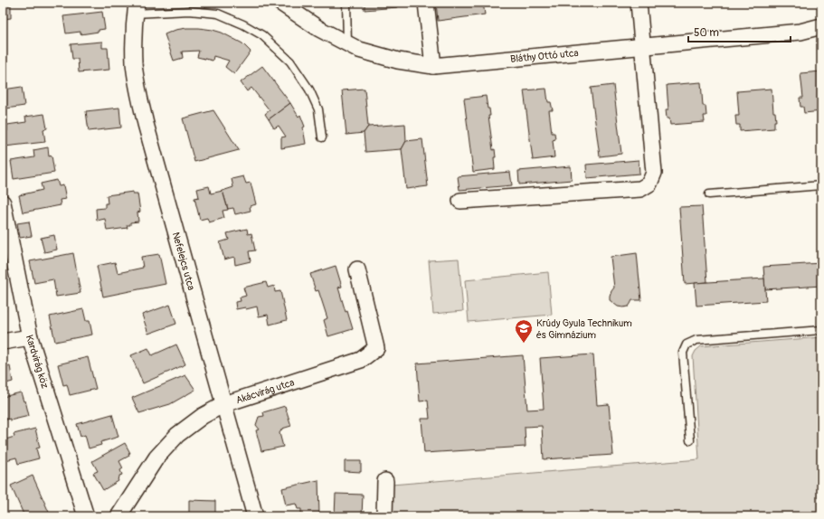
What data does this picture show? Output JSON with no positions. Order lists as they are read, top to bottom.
{
  "streets": {
    "street": [
      "Bláthy Ottó utca",
      "Nefelejcs utca",
      "Kardvirág köz",
      "Akácvirág utca"
    ]
  },
  "crossings": [
    ["Nefelejcs utca", "Akácvirág utca"]
  ],
  "places": {
    "school or university": ["Krúdy Gyula Technikum és Gimnázium"]
  },
  "scale_bar": "50 m"
}
